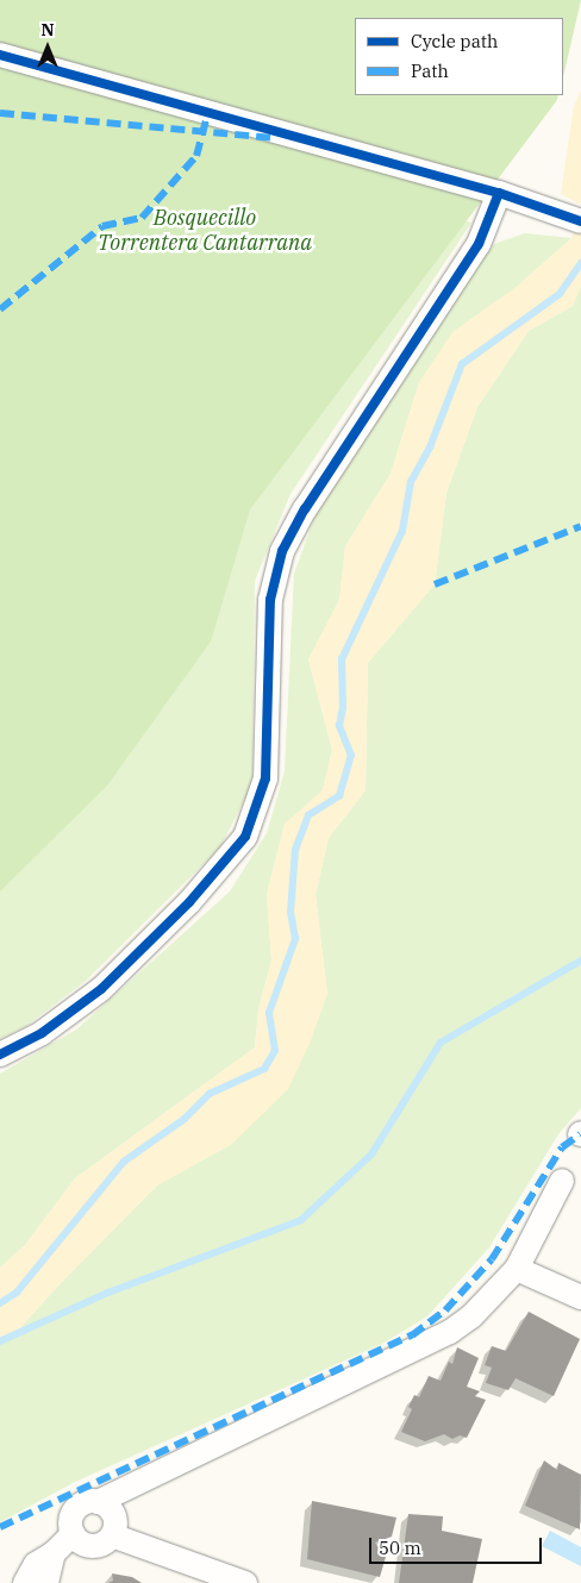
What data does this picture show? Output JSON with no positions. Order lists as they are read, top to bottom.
{
  "parks": ["Bosquecillo Torrentera Cantarrana"],
  "legend": ["Cycle path", "Path"],
  "scale_bar": "50 m",
  "north": "top"
}
